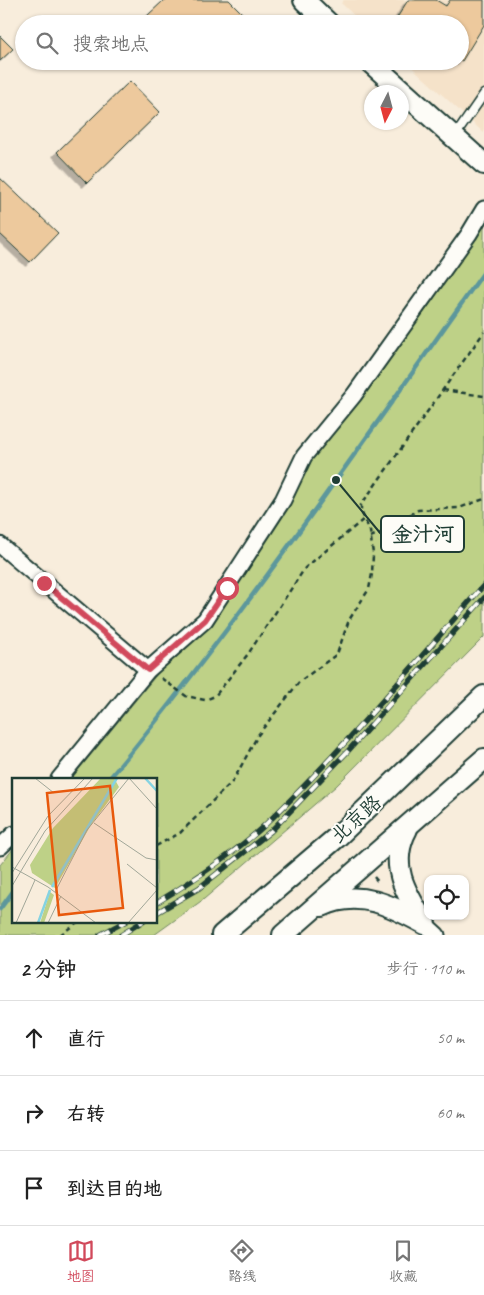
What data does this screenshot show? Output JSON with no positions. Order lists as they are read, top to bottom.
{
  "streets": {
    "main road": ["北京路"]
  },
  "places": ["金汁河"],
  "north": "bottom",
  "page": {
    "search": "搜索地点",
    "heading": ["2 分钟", "步行 · 110 m"],
    "list": [
      ["直行", "50 m"],
      ["右转", "60 m"],
      "到达目的地"
    ],
    "nav": ["地图", "路线", "收藏"]
  }
}
